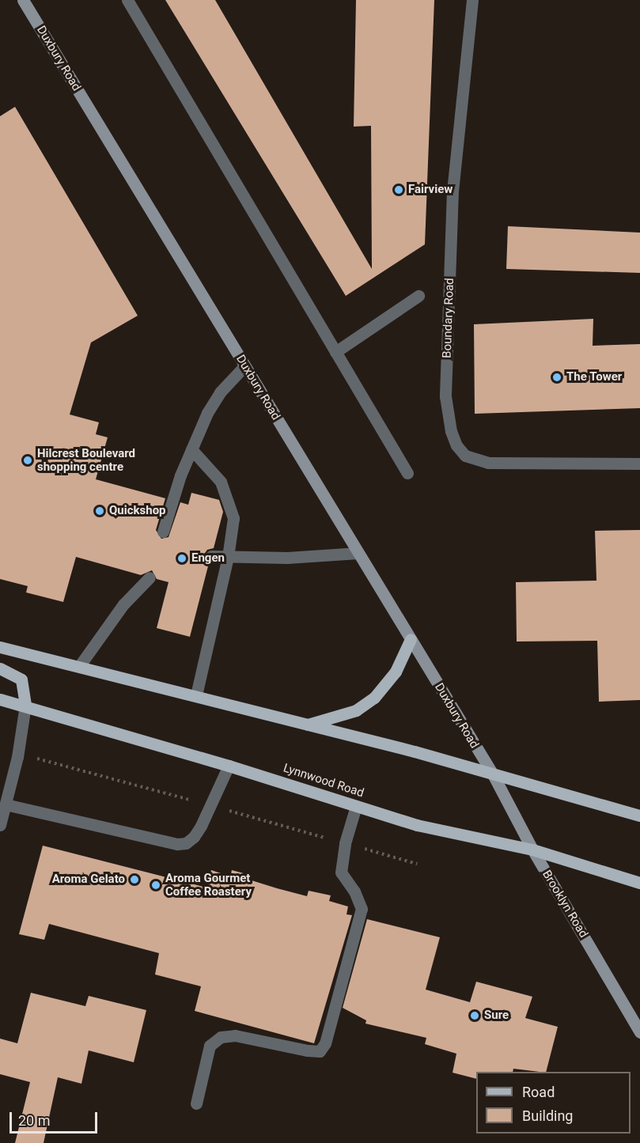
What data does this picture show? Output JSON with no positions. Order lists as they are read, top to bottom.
{
  "streets": {
    "main road": ["Duxbury Road", "Lynnwood Road", "Brooklyn Road"],
    "street": ["Boundary Road"]
  },
  "crossings": [
    ["Duxbury Road", "Brooklyn Road"],
    ["Lynnwood Road", "Brooklyn Road"]
  ],
  "places": [
    "Fairview",
    "The Tower",
    "Hilcrest Boulevard shopping centre",
    "Quickshop",
    "Engen",
    "Aroma Gelato",
    "Aroma Gourmet Coffee Roastery",
    "Sure"
  ],
  "legend": ["Road", "Building"],
  "scale_bar": "20 m"
}
